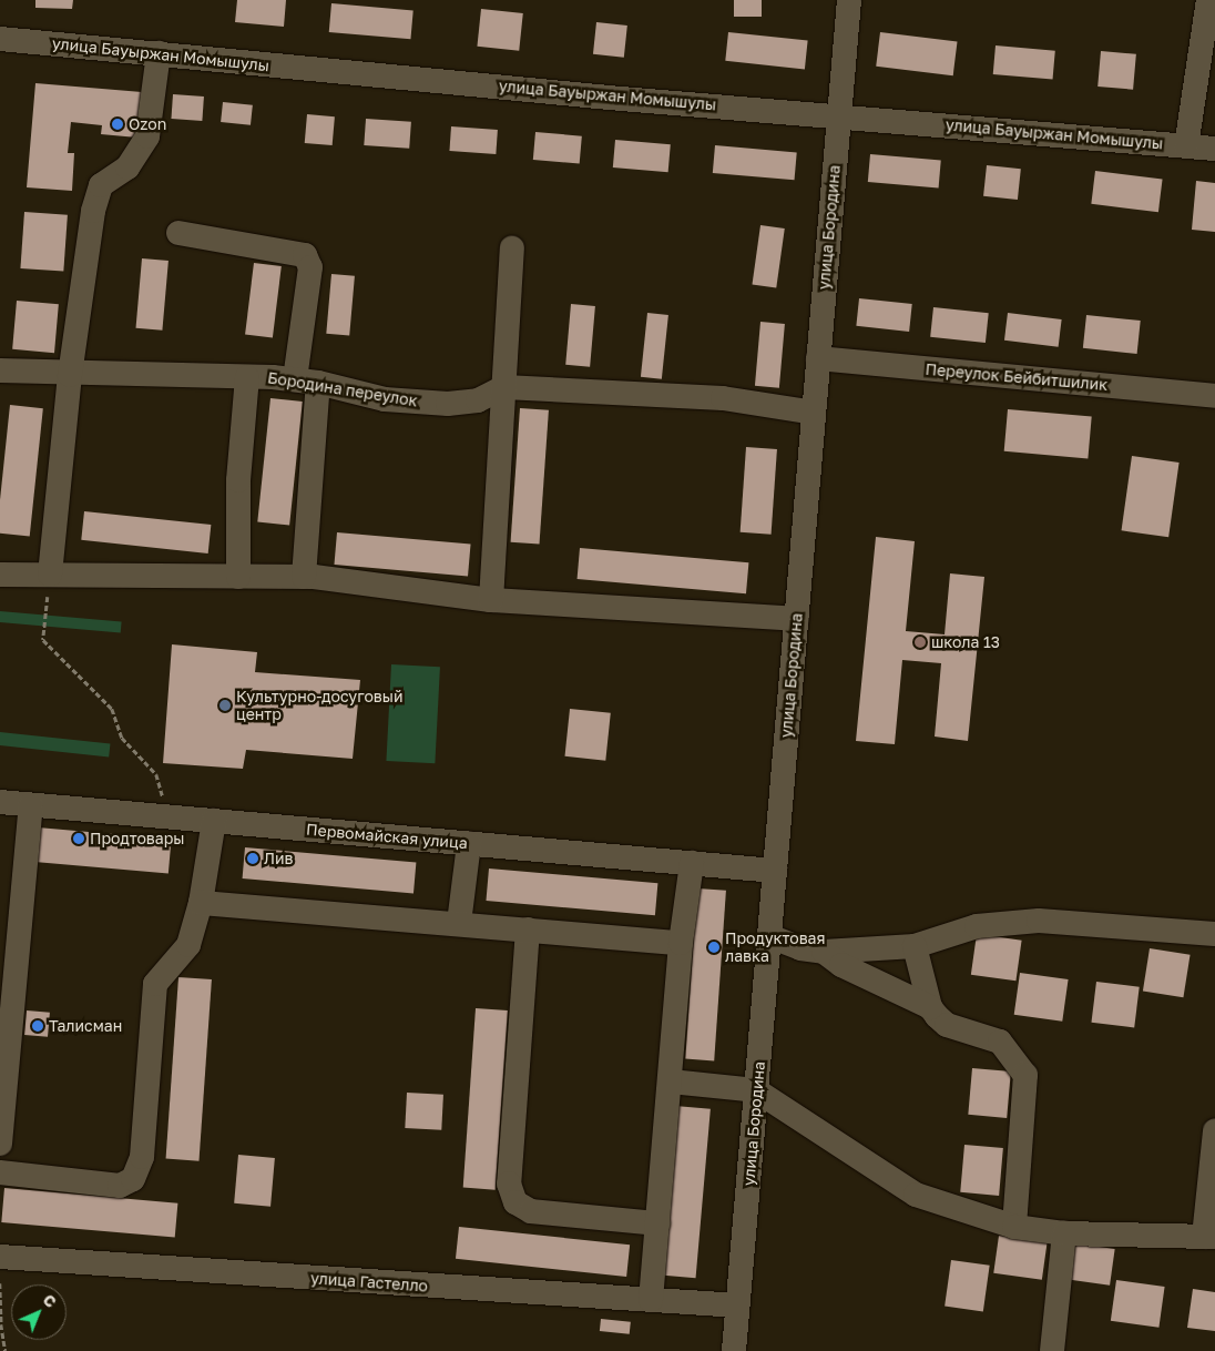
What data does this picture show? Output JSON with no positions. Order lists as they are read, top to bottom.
{
  "streets": {
    "street": [
      "улица Бауыржан Момышулы",
      "улица Бородина",
      "Переулок Бейбитшилик",
      "Бородина переулок",
      "Первомайская улица",
      "улица Гастелло"
    ]
  },
  "crossings": [
    ["улица Бауыржан Момышулы", "улица Бородина"],
    ["улица Бородина", "Переулок Бейбитшилик"],
    ["улица Бородина", "Бородина переулок"],
    ["улица Бородина", "Первомайская улица"],
    ["улица Бородина", "улица Гастелло"]
  ],
  "places": [
    "Ozon",
    "школа 13",
    "Культурно-досуговый центр",
    "Продтовары",
    "Лив",
    "Продуктовая лавка",
    "Талисман"
  ],
  "north": "top right"
}
